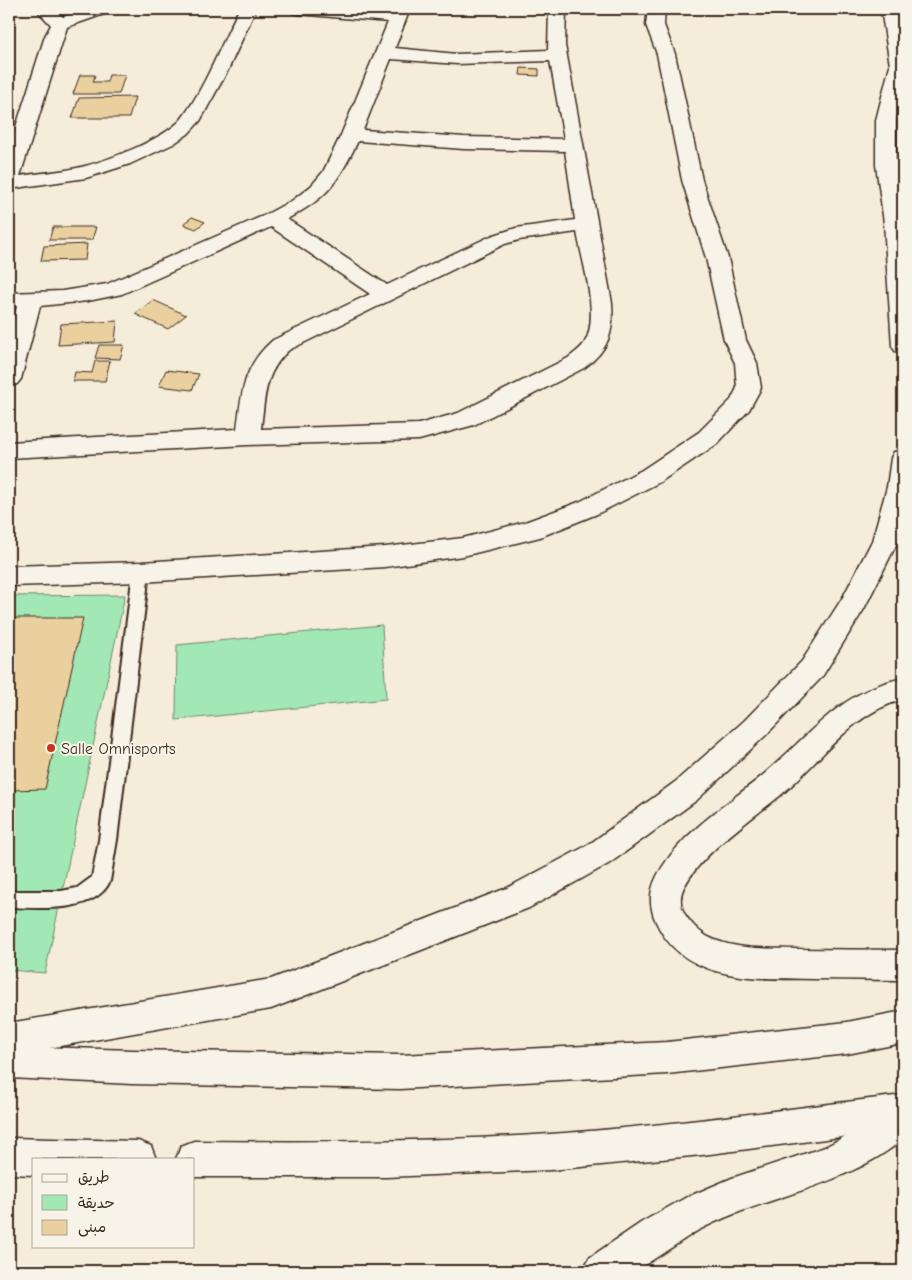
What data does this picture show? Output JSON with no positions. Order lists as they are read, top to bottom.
{
  "places": ["Salle Omnisports"],
  "legend": ["طريق", "حديقة", "مبنى"]
}
